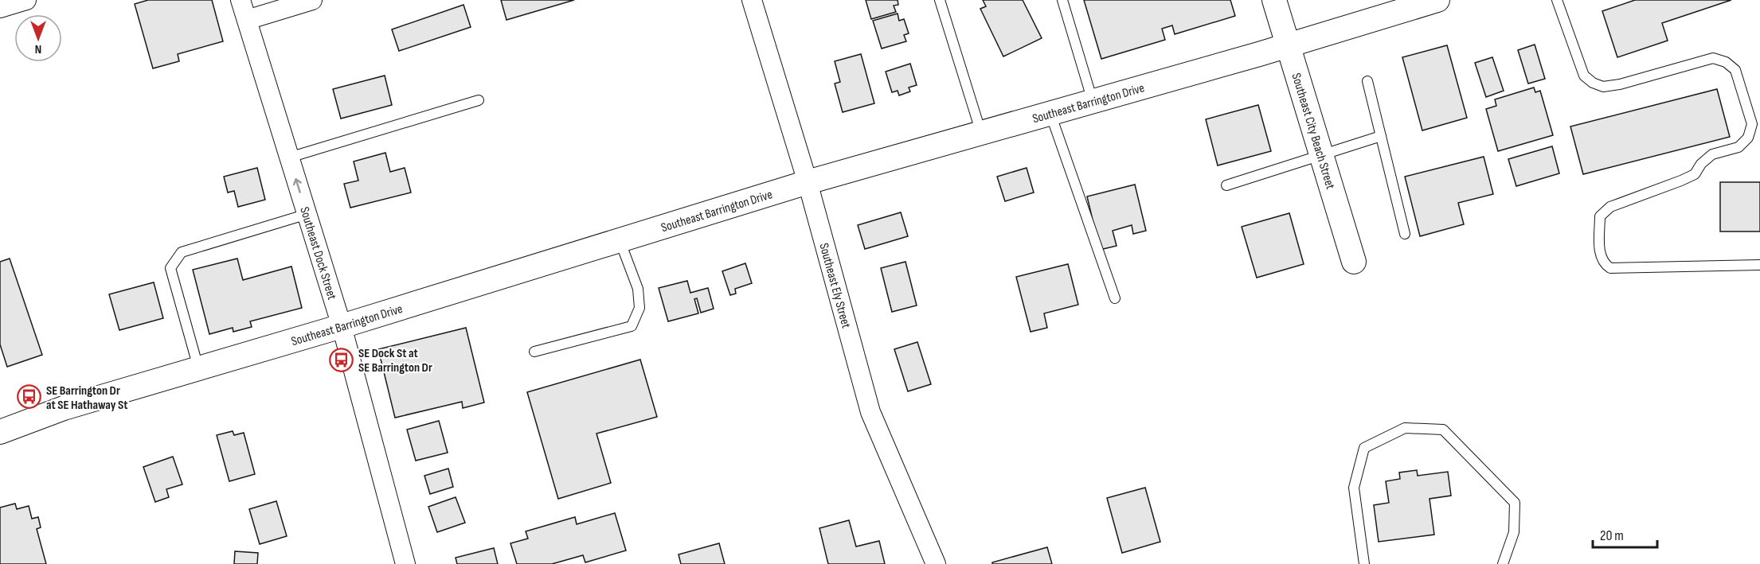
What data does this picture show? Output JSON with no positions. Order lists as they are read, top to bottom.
{
  "streets": {
    "street": [
      "Southeast Barrington Drive",
      "Southeast City Beach Street",
      "Southeast Dock Street",
      "Southeast Ely Street"
    ]
  },
  "crossings": [
    ["Southeast Barrington Drive", "Southeast City Beach Street"],
    ["Southeast Barrington Drive", "Southeast Dock Street"],
    ["Southeast Barrington Drive", "Southeast Ely Street"]
  ],
  "places": {
    "bus stop": ["SE Dock St at SE Barrington Dr", "SE Barrington Dr at SE Hathaway St"]
  },
  "scale_bar": "20 m",
  "north": "bottom"
}
